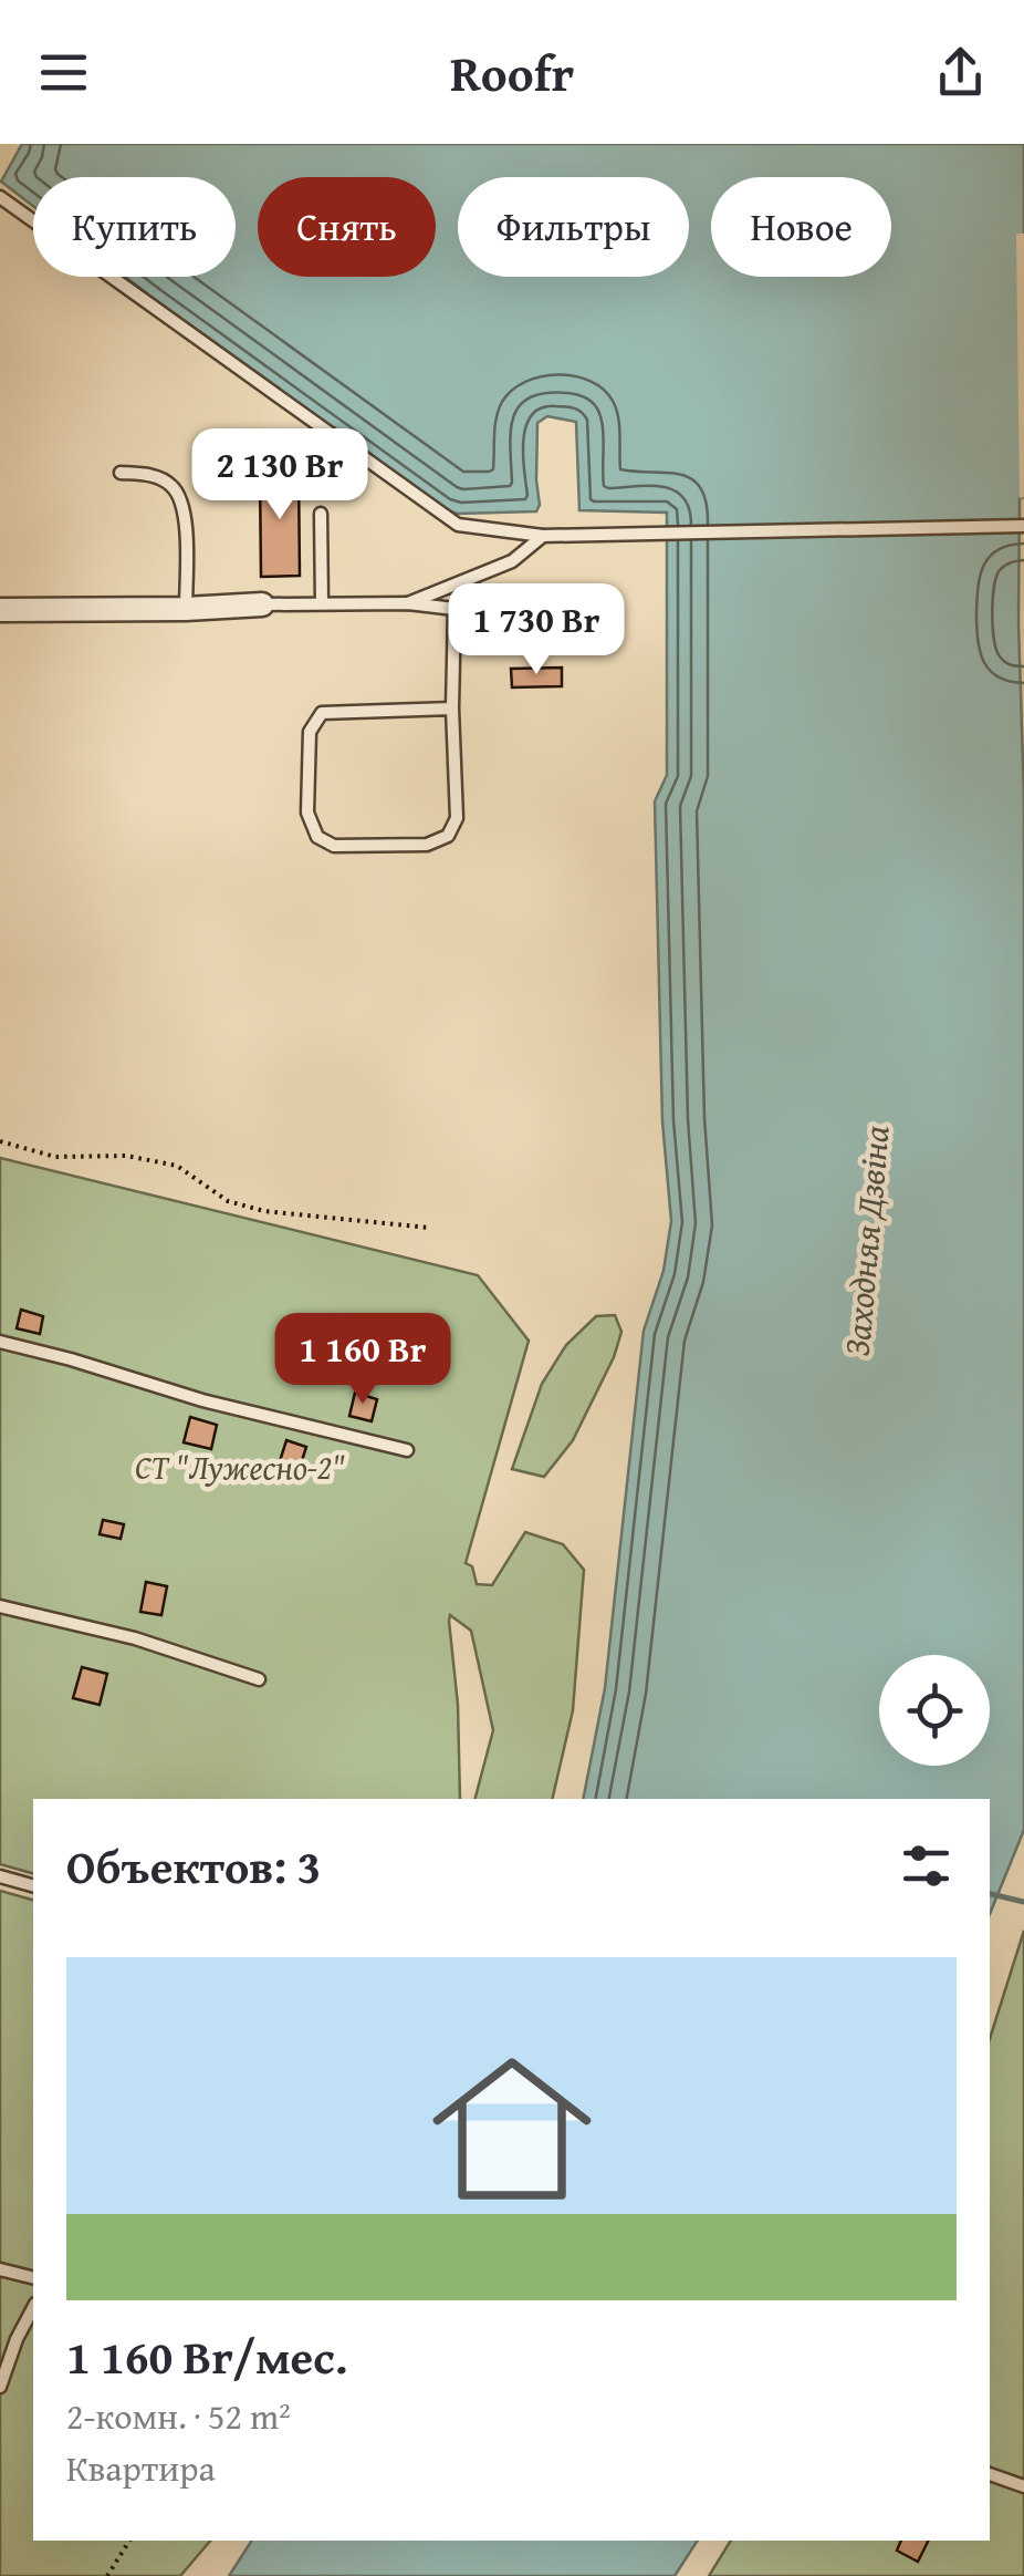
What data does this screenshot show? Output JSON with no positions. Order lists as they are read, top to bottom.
{
  "water": ["Заходняя Дзвіна"],
  "parks": ["СТ \"Лужесно-2\""],
  "page": {
    "header": "Roofr",
    "chip": [
      "Купить",
      "Снять",
      "Фильтры",
      "Новое"
    ],
    "price": ["2 130 Br", "1 730 Br", "1 160 Br"],
    "heading": "Объектов: 3",
    "list": [
      {
        "name": "1 160 Br/мес.",
        "note": "2-комн. · 52 m² · Квартира"
      }
    ]
  }
}
